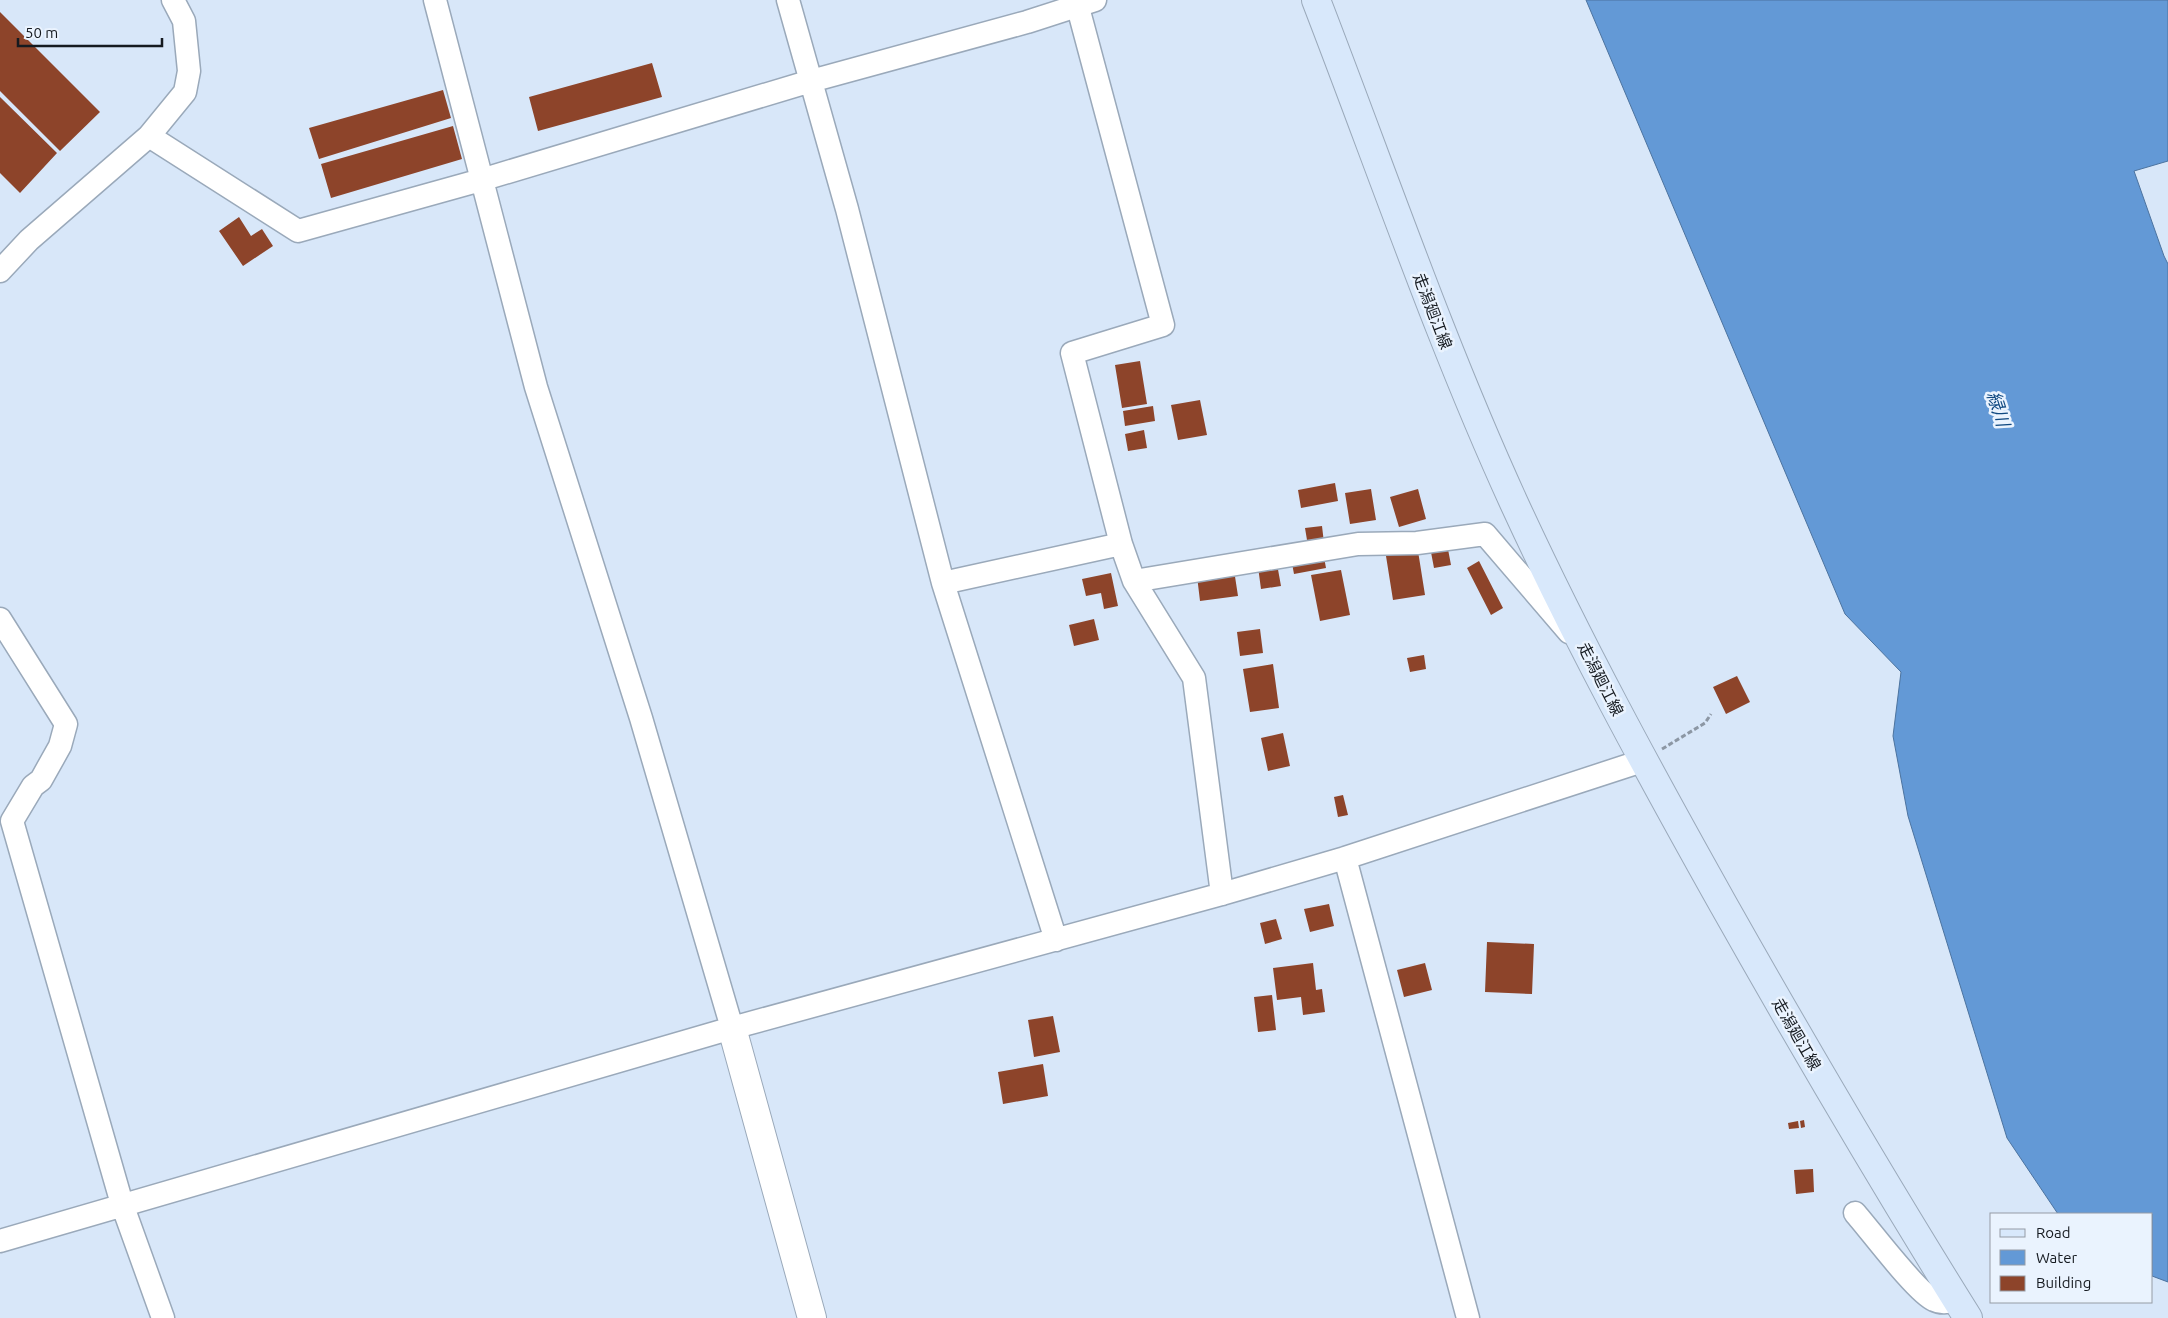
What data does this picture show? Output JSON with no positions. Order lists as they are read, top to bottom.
{
  "streets": {
    "main road": ["走潟廻江線"]
  },
  "water": ["緑川"],
  "legend": ["Road", "Water", "Building"],
  "scale_bar": "50 m"
}
